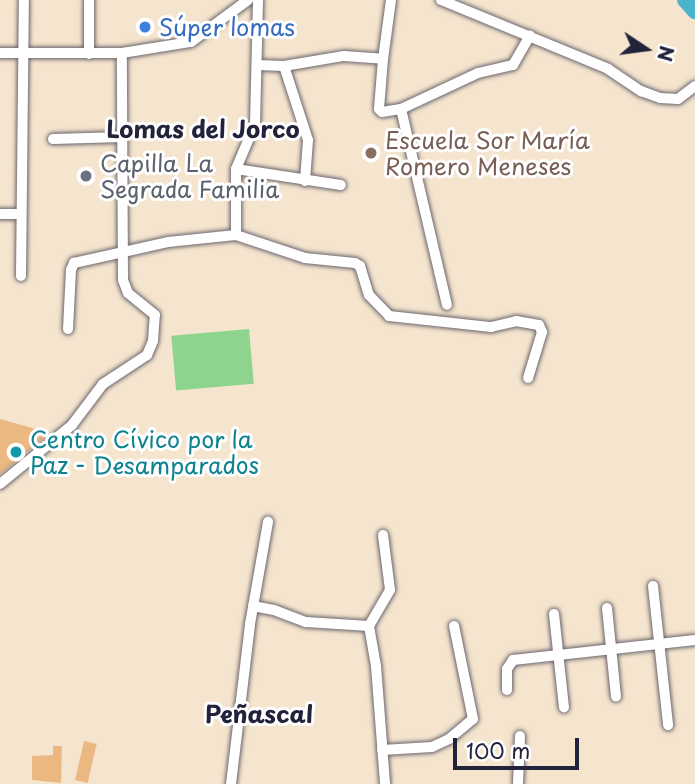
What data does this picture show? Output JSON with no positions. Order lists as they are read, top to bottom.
{
  "districts": ["Lomas del Jorco", "Peñascal"],
  "places": [
    "Súper lomas",
    "Escuela Sor María Romero Meneses",
    "Capilla La Segrada Familia",
    "Centro Cívico por la Paz - Desamparados"
  ],
  "scale_bar": "100 m",
  "north": "right"
}
